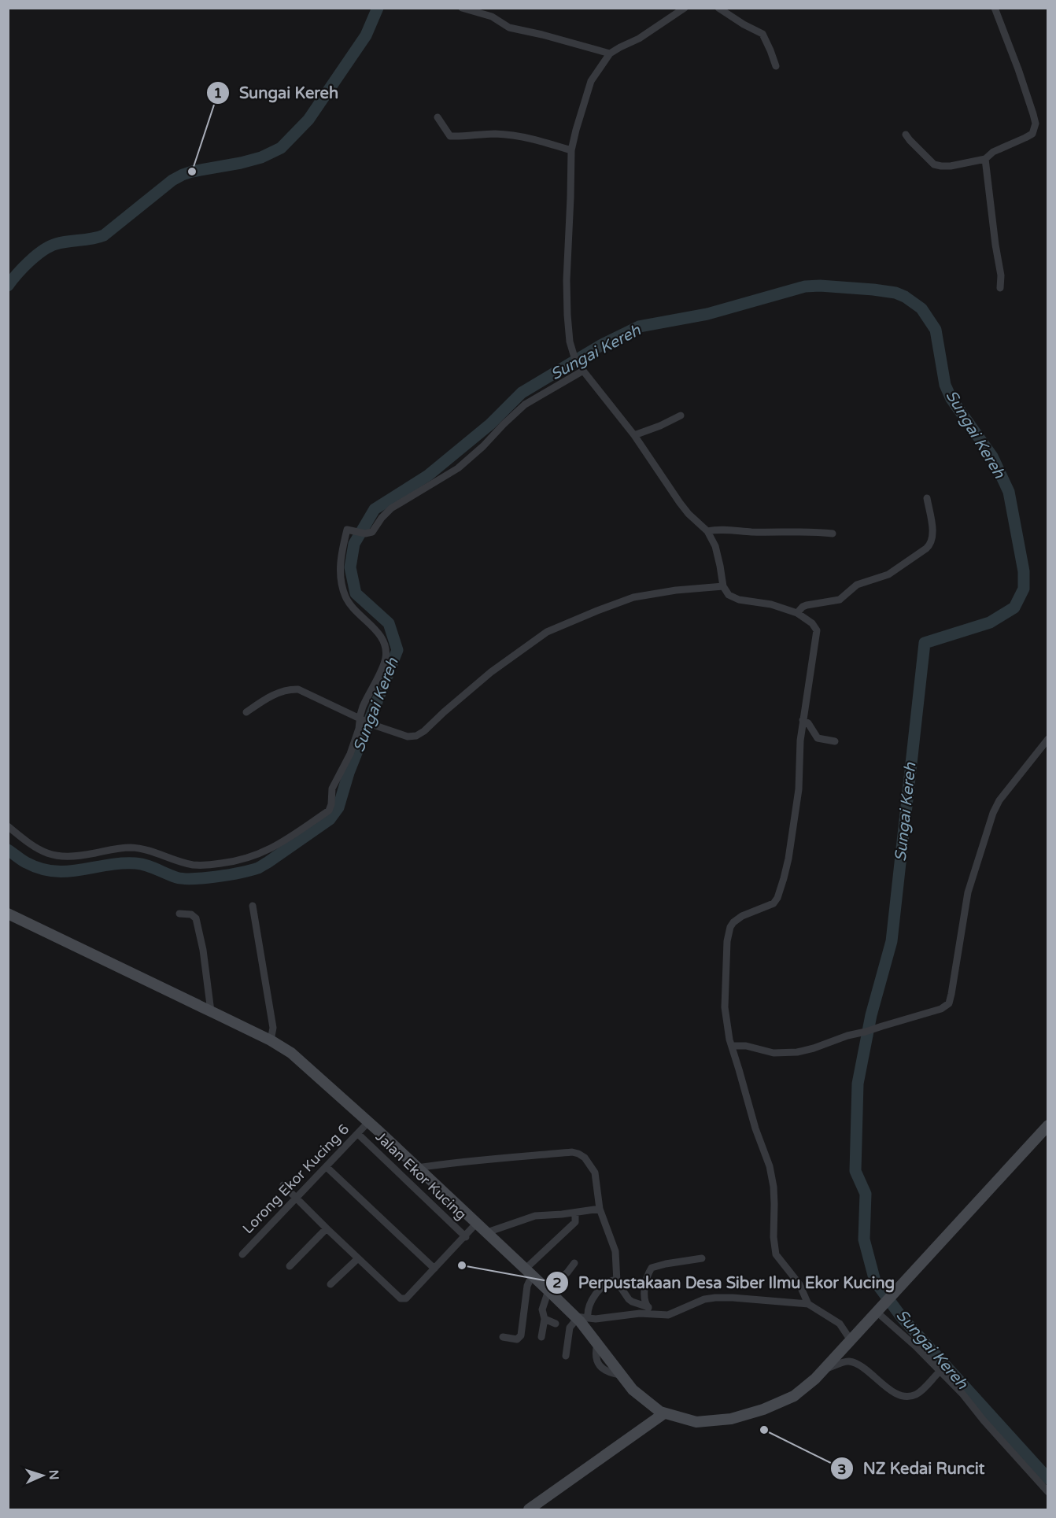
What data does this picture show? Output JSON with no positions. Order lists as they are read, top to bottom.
{
  "streets": {
    "street": ["Jalan Ekor Kucing", "Lorong Ekor Kucing 6"]
  },
  "crossings": [
    ["Jalan Ekor Kucing", "Lorong Ekor Kucing 6"]
  ],
  "water": ["Sungai Kereh"],
  "places": ["Sungai Kereh", "Perpustakaan Desa Siber Ilmu Ekor Kucing", "NZ Kedai Runcit"],
  "north": "right"
}
